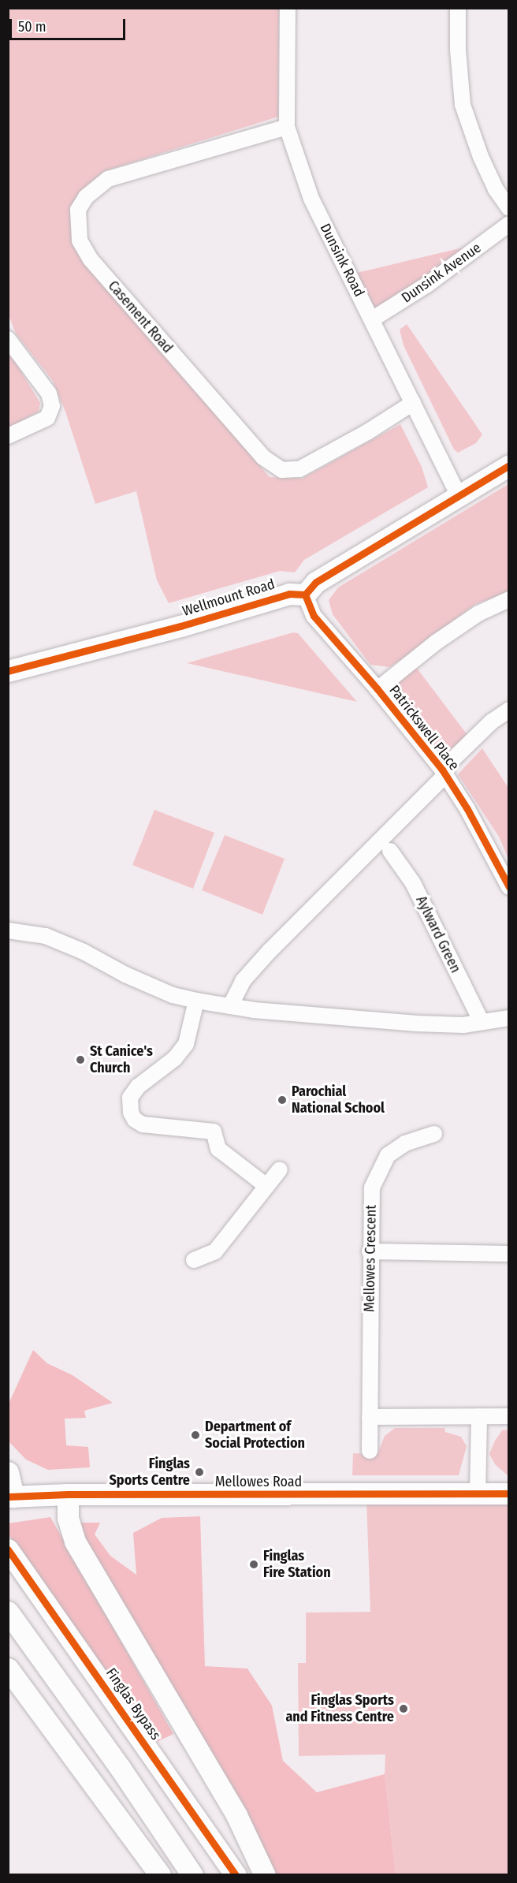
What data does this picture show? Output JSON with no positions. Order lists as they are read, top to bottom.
{
  "streets": {
    "main road": ["Wellmount Road", "Mellowes Road", "Finglas Bypass"],
    "street": [
      "Dunsink Road",
      "Dunsink Avenue",
      "Casement Road",
      "Patrickswell Place",
      "Aylward Green",
      "Mellowes Crescent"
    ]
  },
  "crossings": [
    ["Dunsink Road", "Dunsink Avenue"],
    ["Dunsink Road", "Casement Road"],
    ["Wellmount Road", "Patrickswell Place"]
  ],
  "places": [
    "St Canice's Church",
    "Parochial National School",
    "Department of Social Protection",
    "Finglas Sports Centre",
    "Finglas Fire Station",
    "Finglas Sports and Fitness Centre"
  ],
  "scale_bar": "50 m"
}
